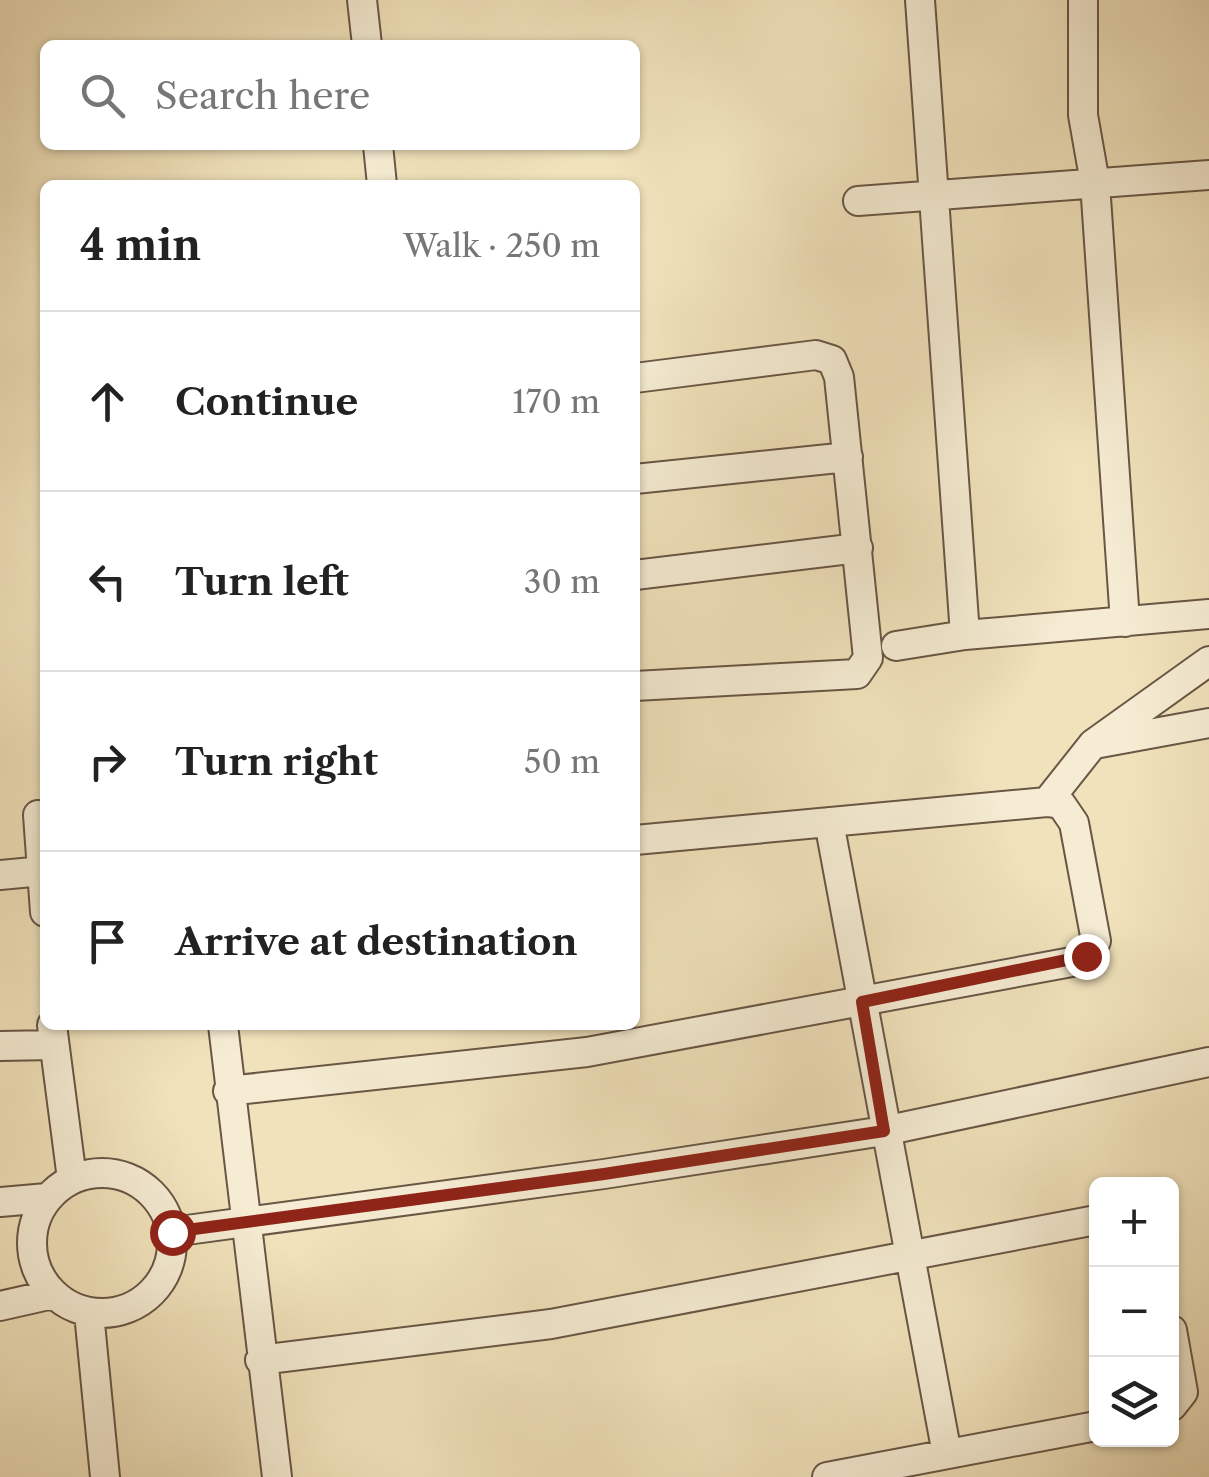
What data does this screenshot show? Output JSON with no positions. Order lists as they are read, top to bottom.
{
  "page": {
    "search": "Search here",
    "heading": ["4 min", "Walk · 250 m"],
    "list": [
      ["Continue", "170 m"],
      ["Turn left", "30 m"],
      ["Turn right", "50 m"],
      "Arrive at destination"
    ],
    "map_buttons": ["+", "−"]
  }
}
